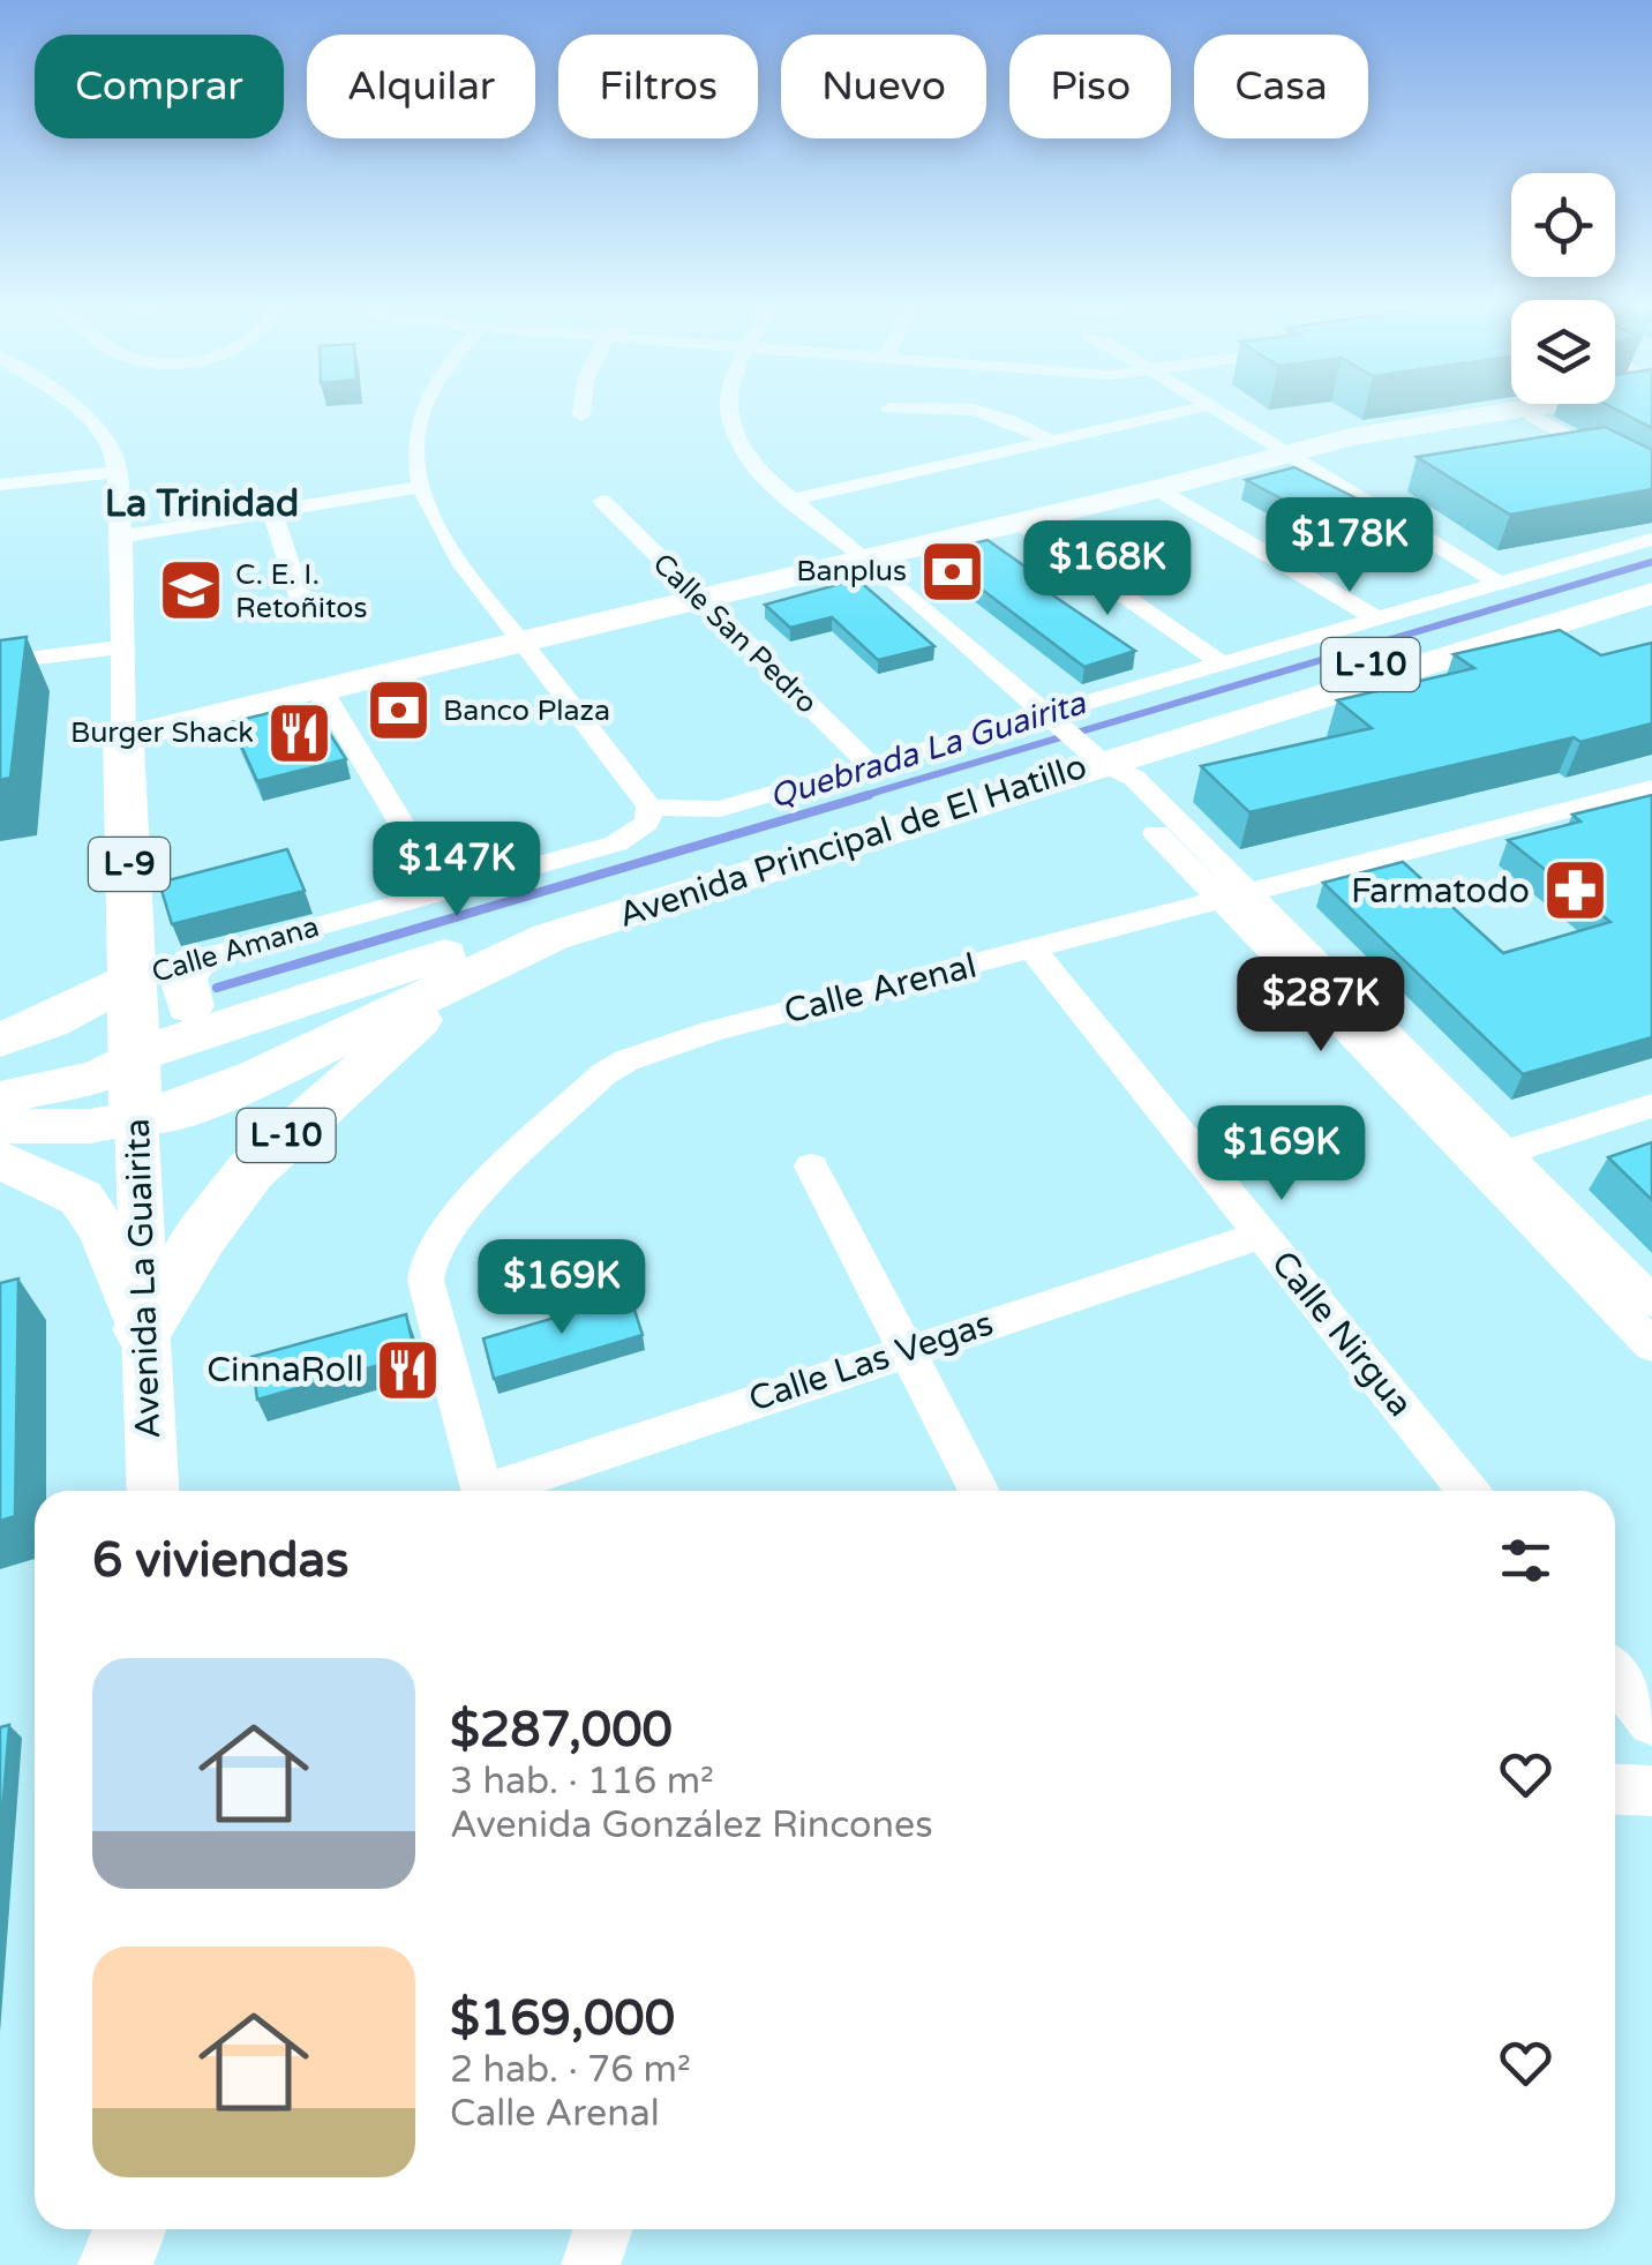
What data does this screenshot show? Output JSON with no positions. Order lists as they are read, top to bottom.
{
  "streets": {
    "main road": [
      "L-10",
      "Avenida Principal de El Hatillo",
      "L-9",
      "Avenida La Guairita"
    ],
    "street": [
      "Calle San Pedro",
      "Calle Amana",
      "Calle Arenal",
      "Calle Nirgua",
      "Calle Las Vegas"
    ]
  },
  "crossings": [
    ["L-10", "Avenida Principal de El Hatillo"],
    ["L-10", "Avenida La Guairita"],
    ["Avenida Principal de El Hatillo", "L-9"],
    ["Avenida Principal de El Hatillo", "Avenida La Guairita"],
    ["L-9", "Avenida La Guairita"],
    ["Calle Arenal", "Calle Nirgua"],
    ["Calle Nirgua", "Calle Las Vegas"]
  ],
  "districts": ["La Trinidad"],
  "water": ["Quebrada La Guairita"],
  "places": {
    "bank": ["Banplus", "Banco Plaza"],
    "school or university": ["C. E. I. Retoñitos"],
    "restaurant": ["Burger Shack", "CinnaRoll"],
    "pharmacy": ["Farmatodo"]
  },
  "page": {
    "chip": [
      "Comprar",
      "Alquilar",
      "Filtros",
      "Nuevo",
      "Piso",
      "Casa"
    ],
    "price": [
      "$178K",
      "$168K",
      "$147K",
      "$287K",
      "$169K",
      "$169K"
    ],
    "heading": "6 viviendas",
    "list": [
      {
        "name": "$287,000",
        "note": "3 hab. · 116 m² · Avenida González Rincones"
      },
      {
        "name": "$169,000",
        "note": "2 hab. · 76 m² · Calle Arenal"
      }
    ]
  }
}
